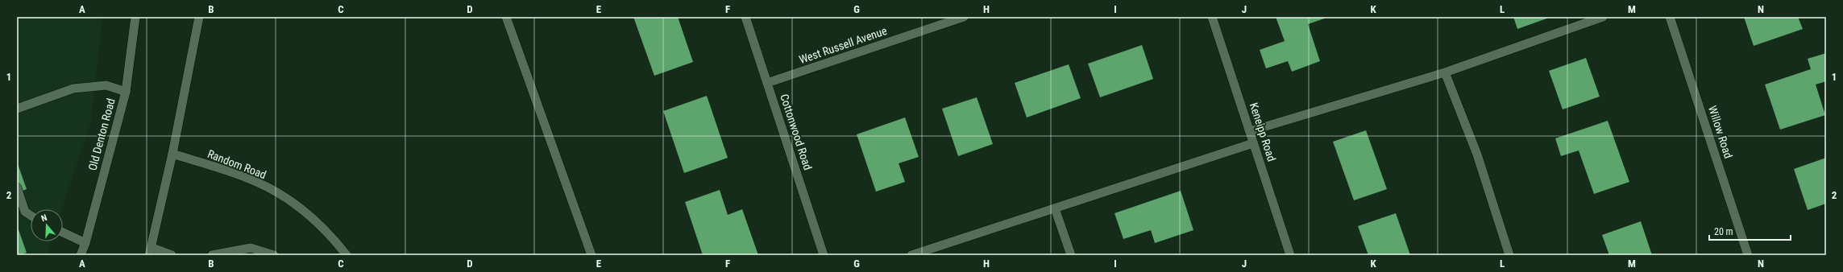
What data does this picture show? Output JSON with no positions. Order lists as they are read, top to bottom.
{
  "streets": {
    "street": [
      "West Russell Avenue",
      "Cottonwood Road",
      "Keneipp Road",
      "Willow Road",
      "Old Denton Road",
      "Random Road"
    ]
  },
  "crossings": [
    ["West Russell Avenue", "Cottonwood Road"]
  ],
  "scale_bar": "20 m",
  "north": "top",
  "grid": {
    "columns": [
      "A",
      "B",
      "C",
      "D",
      "E",
      "F",
      "G",
      "H",
      "I",
      "J",
      "K",
      "L",
      "M",
      "N"
    ],
    "rows": ["1", "2"]
  }
}
